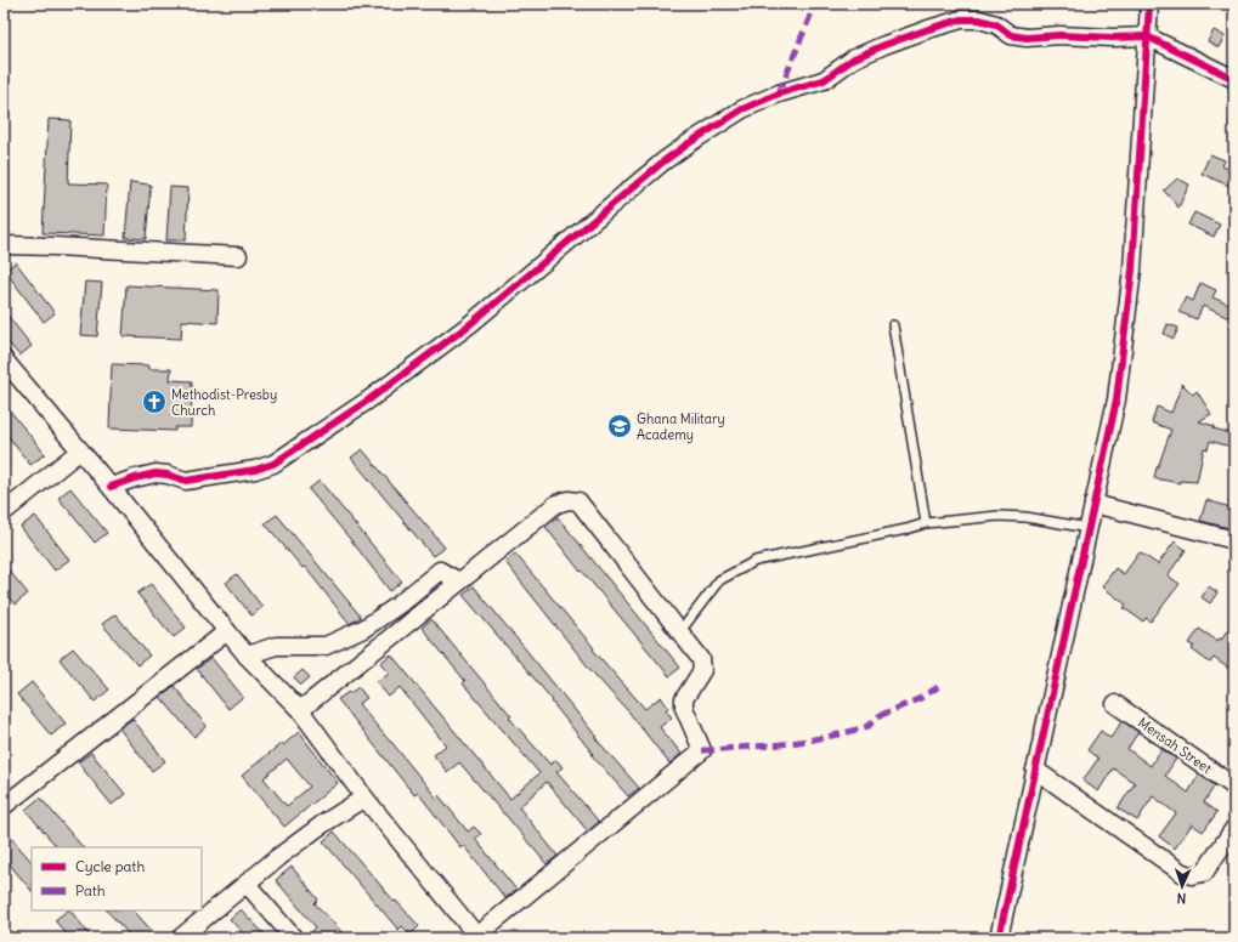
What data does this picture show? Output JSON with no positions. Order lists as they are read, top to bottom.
{
  "streets": {
    "street": ["Mensah Street"]
  },
  "places": {
    "church": ["Methodist-Presby Church"],
    "school or university": ["Ghana Military Academy"]
  },
  "legend": ["Cycle path", "Path"],
  "north": "bottom"
}
